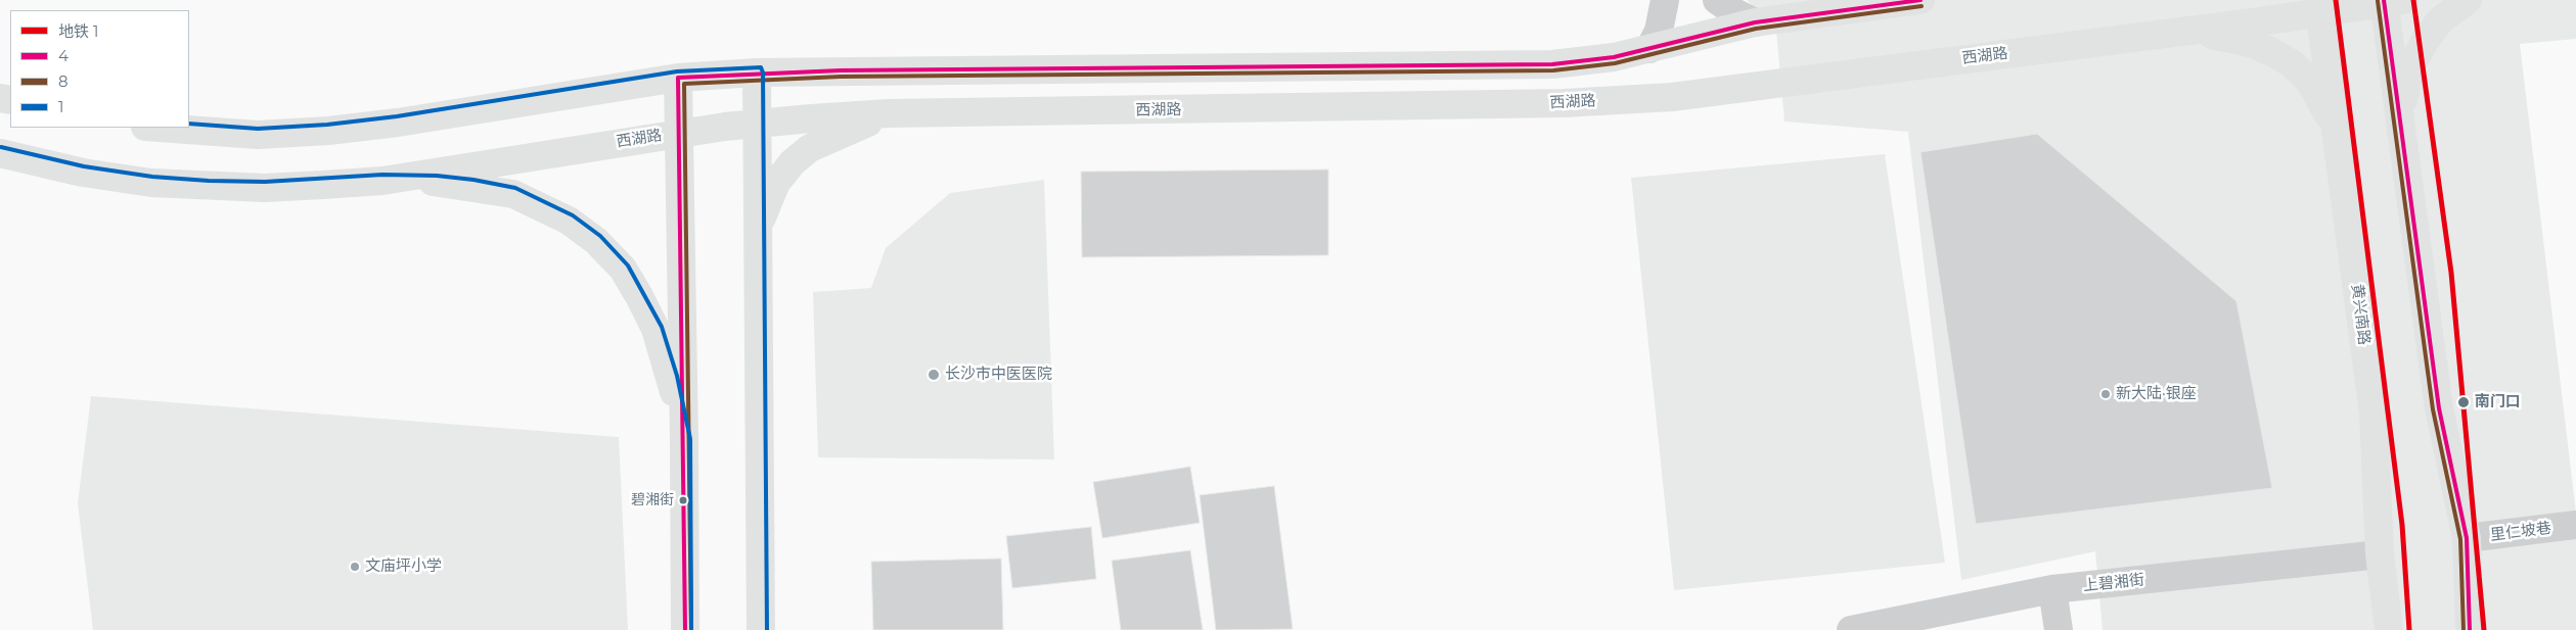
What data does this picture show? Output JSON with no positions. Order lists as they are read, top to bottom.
{
  "streets": {
    "main road": ["西湖路", "黄兴南路"],
    "street": ["里仁坡巷", "上碧湘街"]
  },
  "crossings": [
    ["西湖路", "黄兴南路"],
    ["黄兴南路", "上碧湘街"]
  ],
  "places": [
    "长沙市中医医院",
    "新大陆·银座",
    "南门口",
    "碧湘街",
    "文庙坪小学"
  ],
  "lines": [
    "metro line 1",
    "transit line 4",
    "transit line 8",
    "transit line 1"
  ],
  "legend": [
    "地铁 1",
    "4",
    "8",
    "1"
  ]
}
